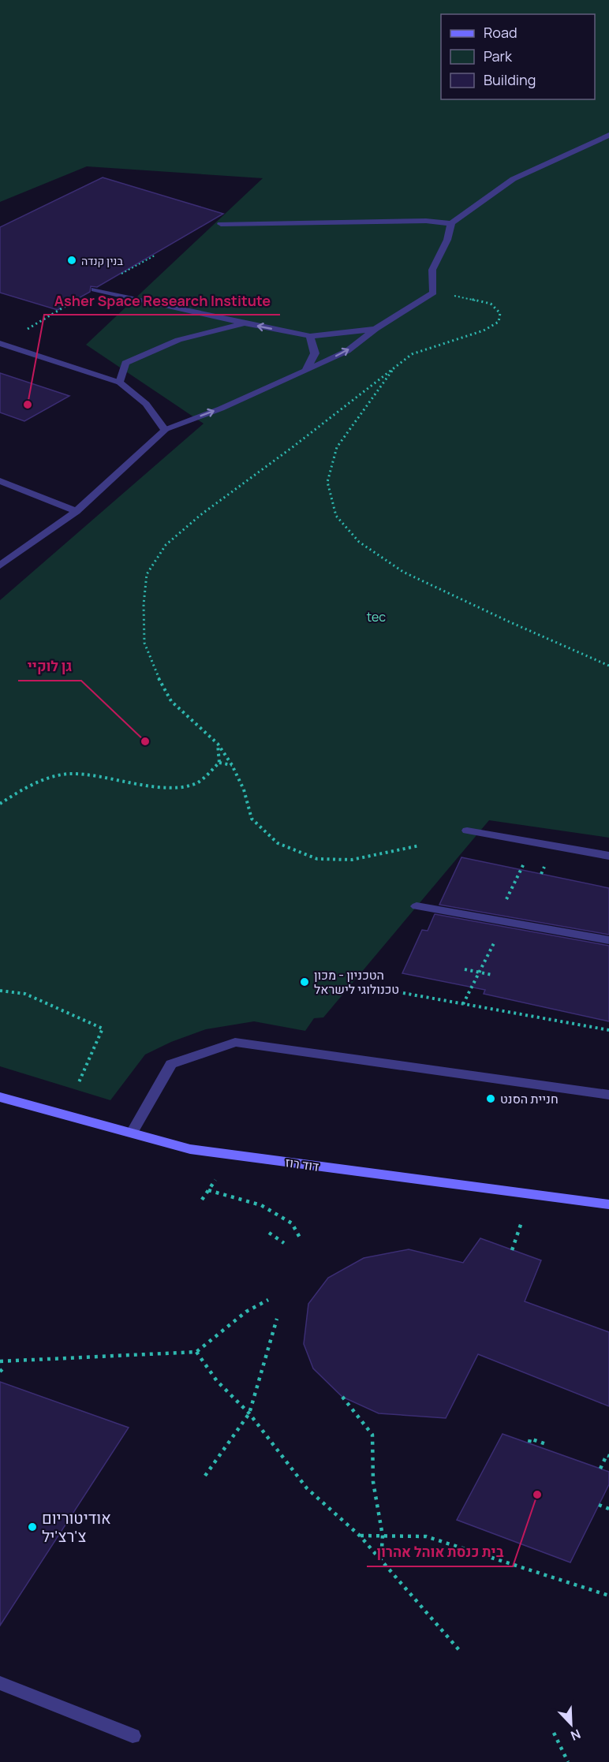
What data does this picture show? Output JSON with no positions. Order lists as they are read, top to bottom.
{
  "streets": {
    "street": ["דוד רוז"]
  },
  "parks": ["tec"],
  "places": [
    "בנין קנדה",
    "Asher Space Research Institute",
    "גן לוקיי",
    "הטכניון - מכון טכנולוגי לישראל",
    "חניית הסנט",
    "בית כנסת אוהל אהרון",
    "אודיטוריום צ'רצ'יל"
  ],
  "legend": ["Road", "Park", "Building"],
  "north": "bottom right"
}
